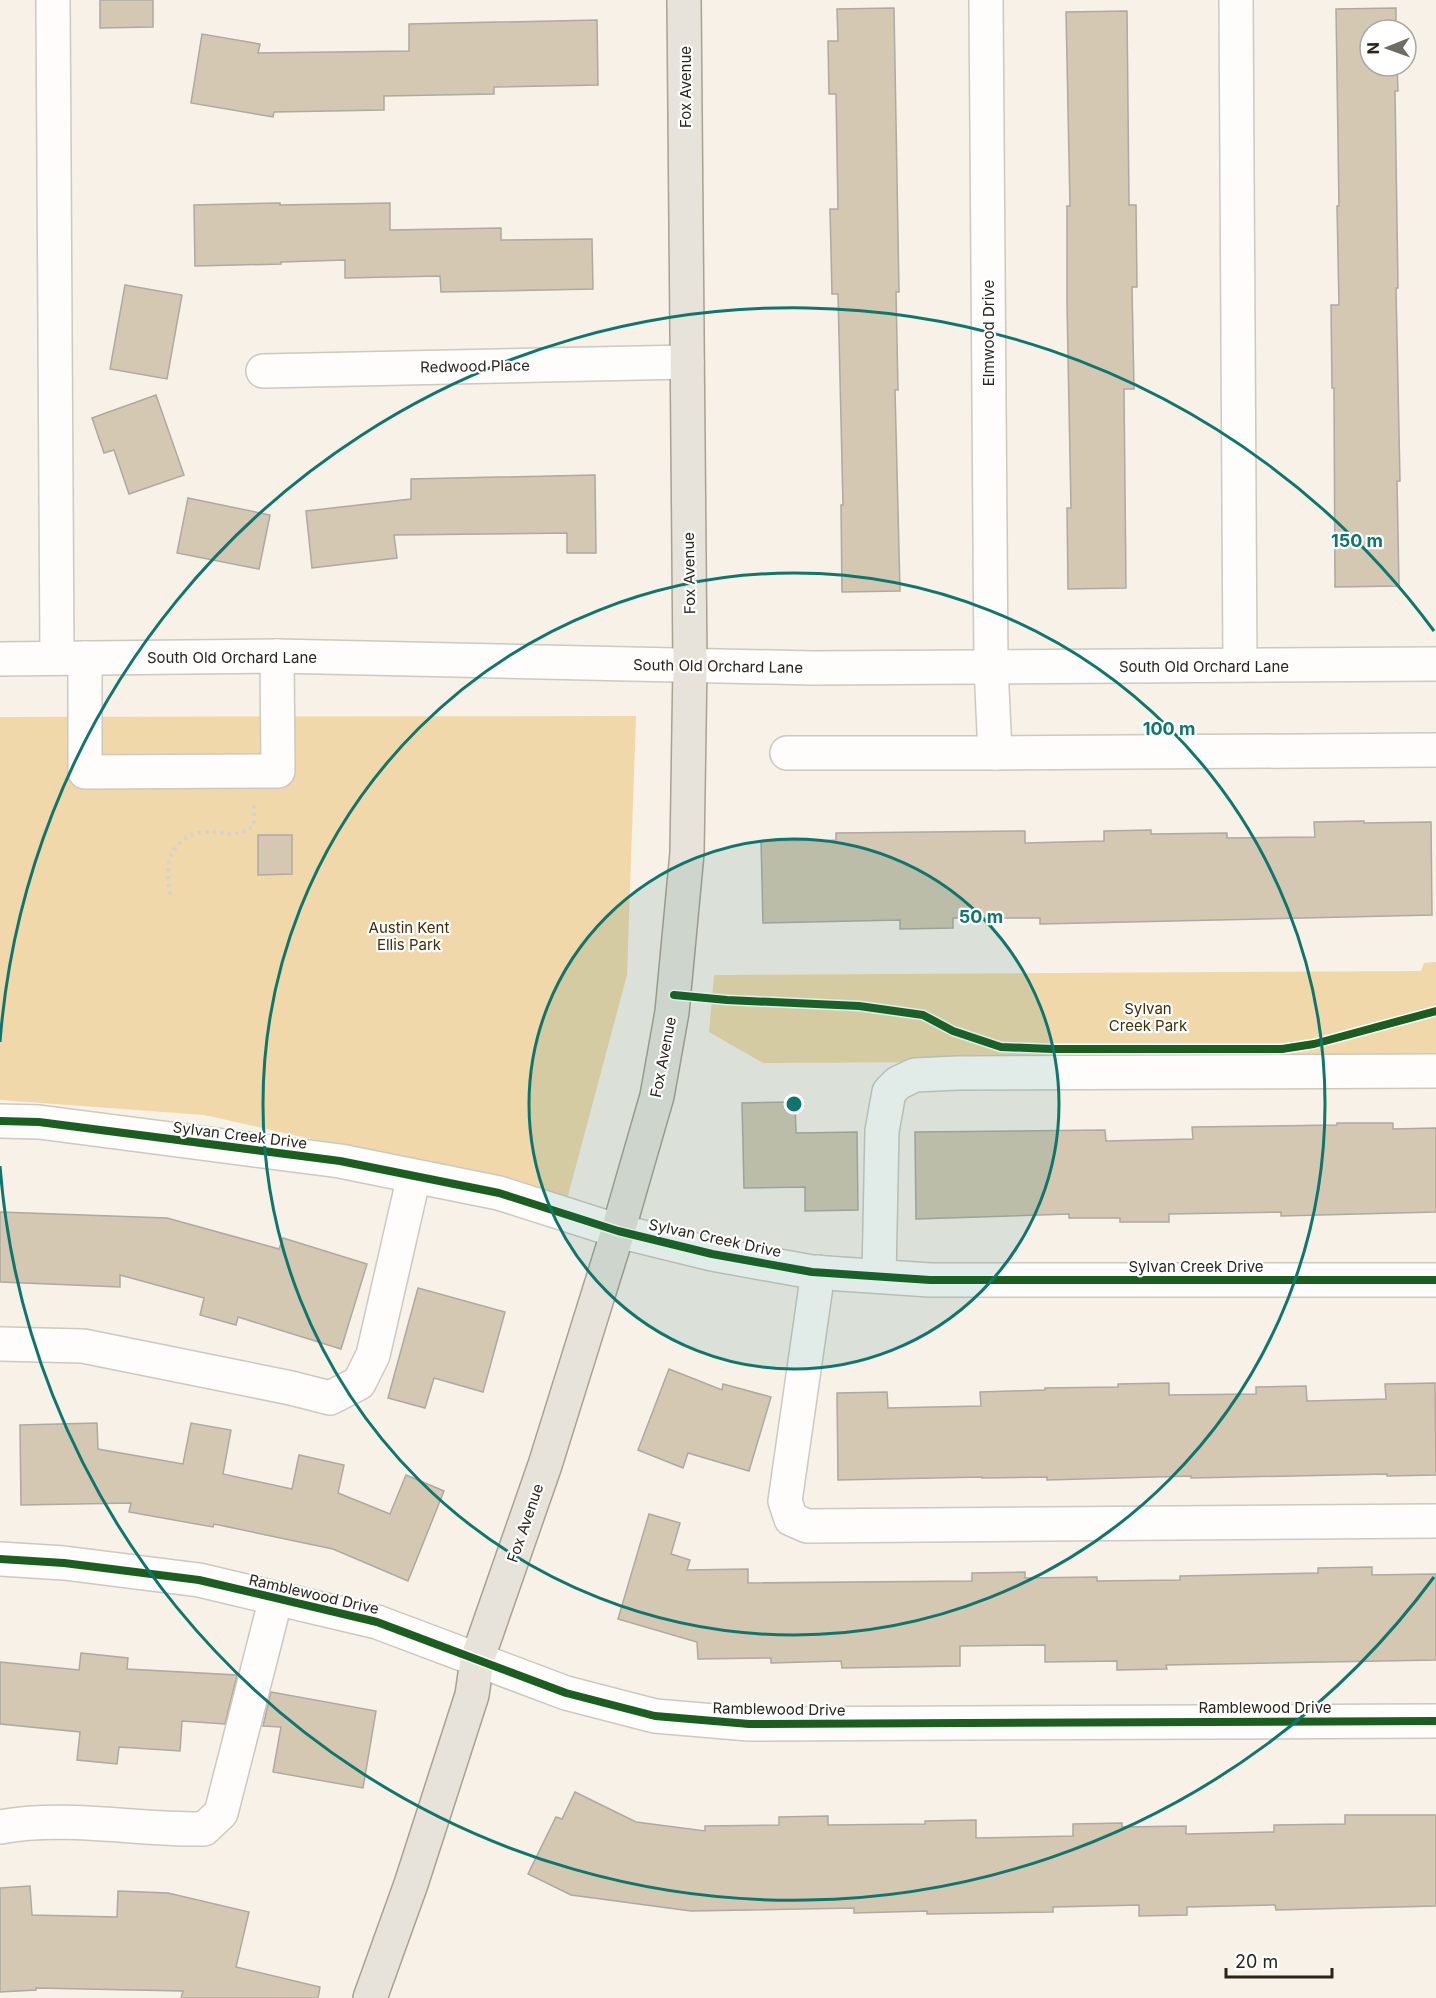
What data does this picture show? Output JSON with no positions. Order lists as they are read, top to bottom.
{
  "streets": {
    "main road": ["Fox Avenue"],
    "street": [
      "Elmwood Drive",
      "Redwood Place",
      "South Old Orchard Lane",
      "Sylvan Creek Drive",
      "Ramblewood Drive"
    ]
  },
  "crossings": [
    ["Fox Avenue", "Redwood Place"],
    ["Fox Avenue", "South Old Orchard Lane"],
    ["Fox Avenue", "Sylvan Creek Drive"],
    ["Fox Avenue", "Ramblewood Drive"],
    ["Elmwood Drive", "South Old Orchard Lane"]
  ],
  "parks": ["Austin Kent Ellis Park", "Sylvan Creek Park"],
  "scale_bar": "20 m",
  "north": "left",
  "rings": ["150 m", "100 m", "50 m"]
}
